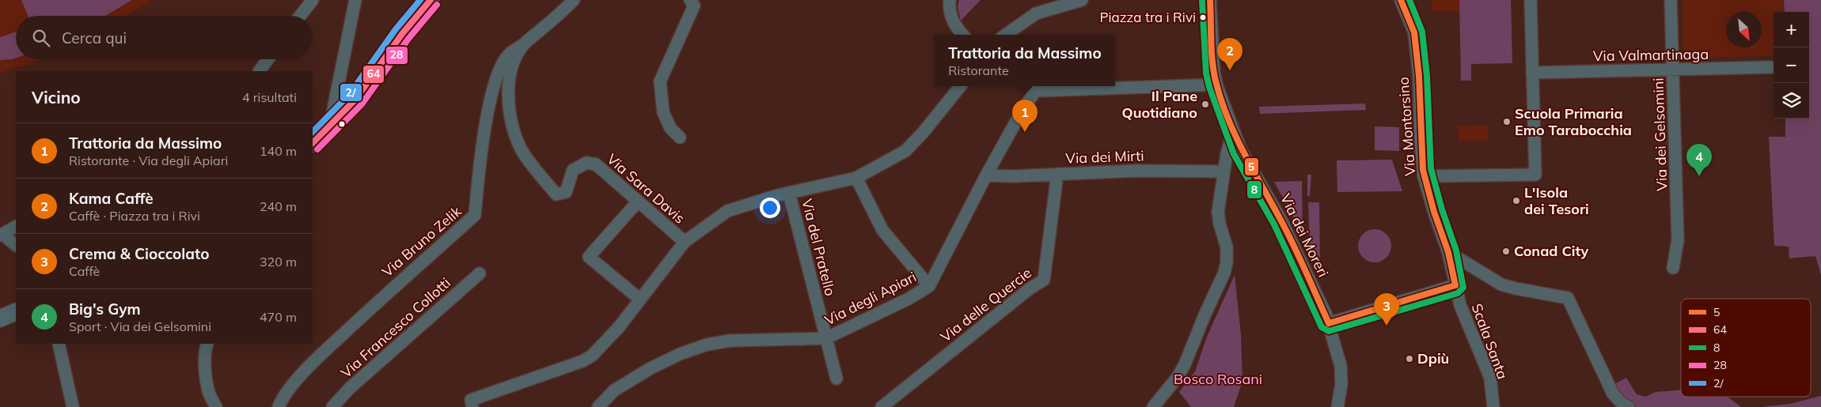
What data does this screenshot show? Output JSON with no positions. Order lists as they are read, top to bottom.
{
  "streets": {
    "street": [
      "Via Valmartinaga",
      "Via Montorsino",
      "Via dei Gelsomini",
      "Via dei Mirti",
      "Via Sara Davis",
      "Via dei Moreri",
      "Via Bruno Zelik",
      "Via del Pratello",
      "Via degli Apiari",
      "Via delle Quercie",
      "Via Francesco Collotti",
      "Scala Santa"
    ]
  },
  "crossings": [
    ["Via Valmartinaga", "Via dei Gelsomini"],
    ["Via Montorsino", "Scala Santa"],
    ["Via dei Mirti", "Via degli Apiari"],
    ["Via dei Mirti", "Via delle Quercie"],
    ["Via Sara Davis", "Via Bruno Zelik"],
    ["Via Sara Davis", "Via del Pratello"],
    ["Via dei Moreri", "Via degli Apiari"],
    ["Via del Pratello", "Via degli Apiari"]
  ],
  "parks": ["Bosco Rosani"],
  "places": [
    "Piazza tra i Rivi",
    "Il Pane Quotidiano",
    "Scuola Primaria Emo Tarabocchia",
    "L'Isola dei Tesori",
    "Conad City",
    "Dpiù"
  ],
  "lines": [
    "transit line 5",
    "transit line 64",
    "transit line 8",
    "transit line 2/",
    "transit line 28"
  ],
  "legend": [
    "5",
    "64",
    "8",
    "28",
    "2/"
  ],
  "north": "bottom right",
  "page": {
    "map_buttons": ["+", "−"],
    "search": "Cerca qui",
    "popup": ["Trattoria da Massimo", "Ristorante"],
    "pins": [
      "2",
      "1",
      "4",
      "3"
    ],
    "heading": ["Vicino", "4 risultati"],
    "list": [
      {
        "mark": "1",
        "name": "Trattoria da Massimo",
        "note": "Ristorante · Via degli Apiari",
        "value": "140 m"
      },
      {
        "mark": "2",
        "name": "Kama Caffè",
        "note": "Caffè · Piazza tra i Rivi",
        "value": "240 m"
      },
      {
        "mark": "3",
        "name": "Crema & Cioccolato",
        "note": "Caffè",
        "value": "320 m"
      },
      {
        "mark": "4",
        "name": "Big's Gym",
        "note": "Sport · Via dei Gelsomini",
        "value": "470 m"
      }
    ]
  }
}
